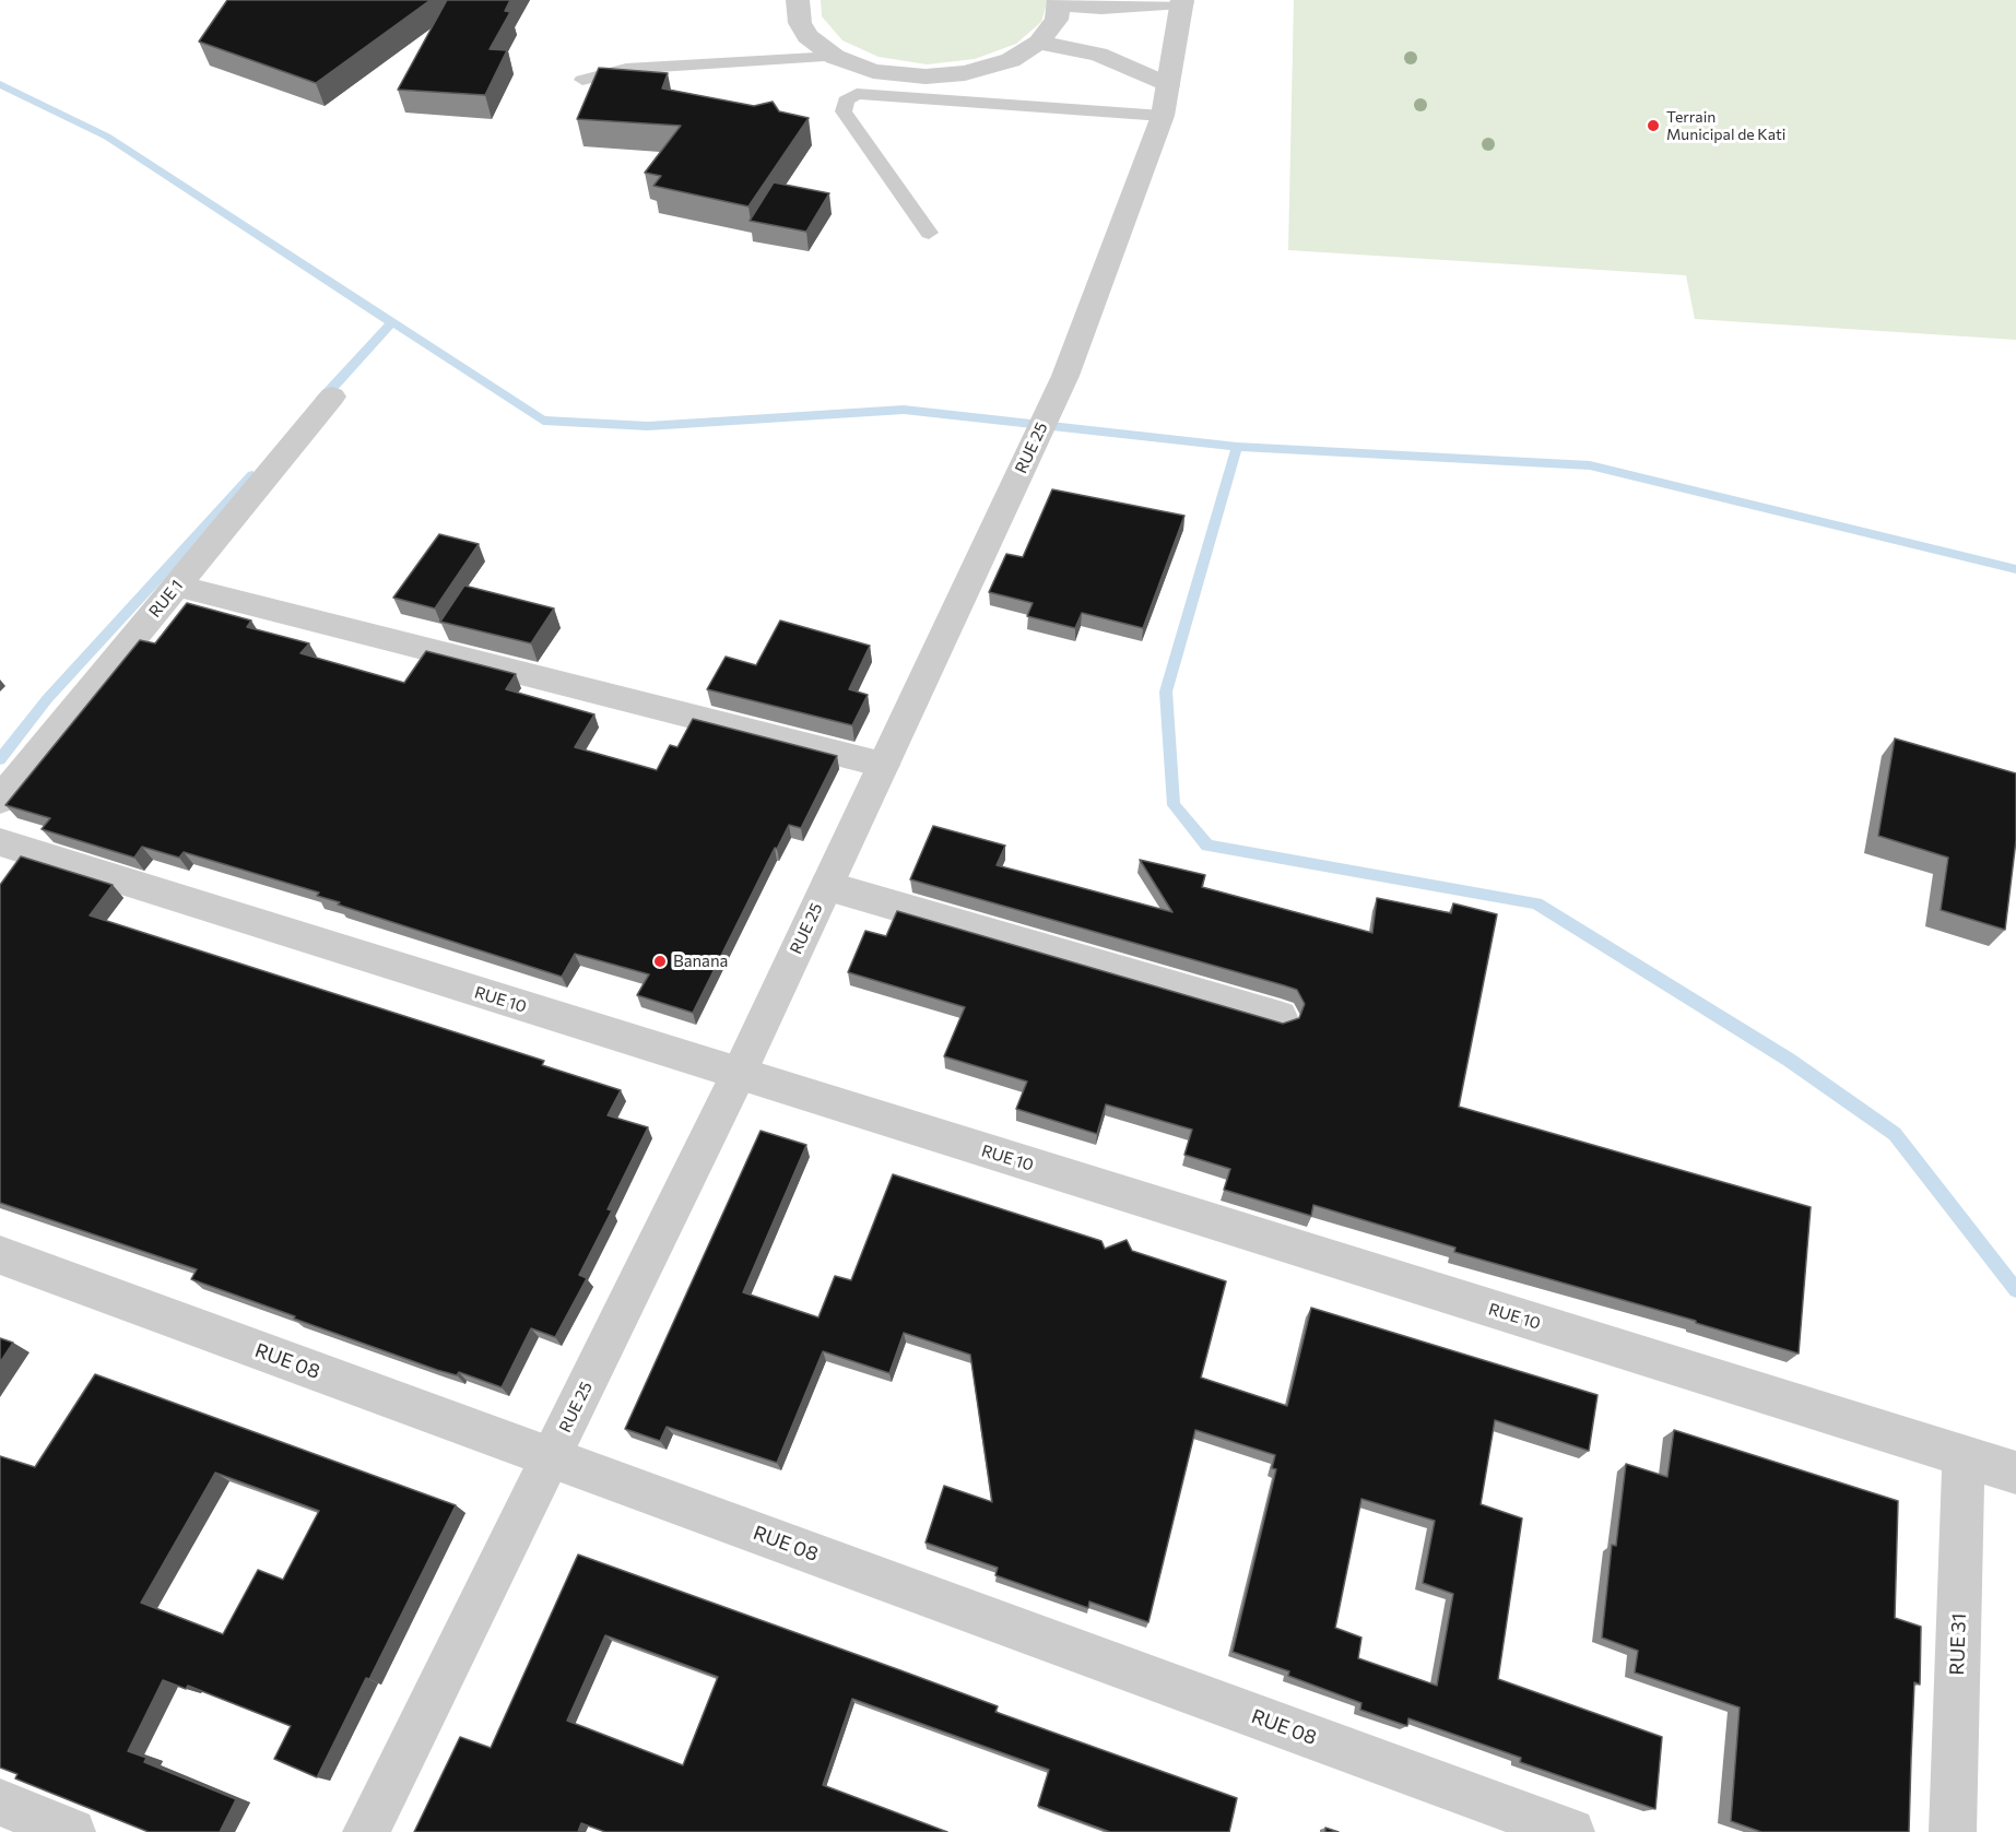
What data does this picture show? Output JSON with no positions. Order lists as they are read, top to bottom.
{
  "streets": {
    "street": [
      "RUE 25",
      "RUE 1",
      "RUE 10",
      "RUE 08",
      "RUE 31"
    ]
  },
  "crossings": [
    ["RUE 25", "RUE 10"],
    ["RUE 25", "RUE 08"],
    ["RUE 10", "RUE 31"]
  ],
  "places": ["Terrain Municipal de Kati", "Banana"]
}
